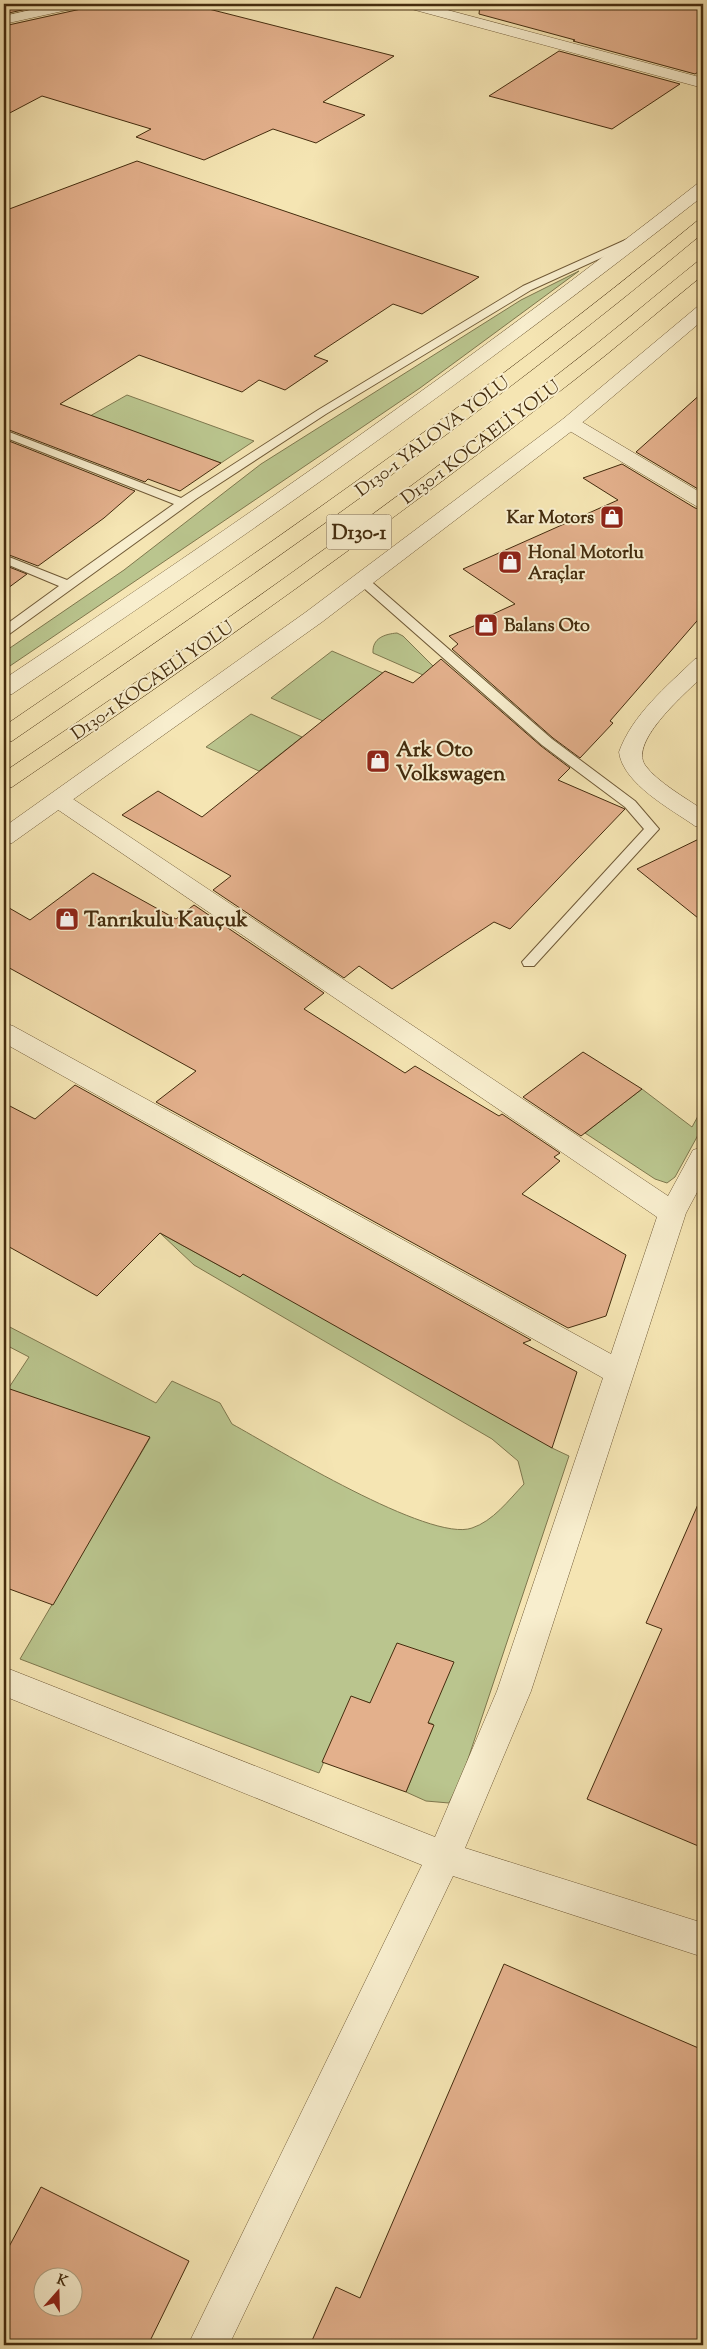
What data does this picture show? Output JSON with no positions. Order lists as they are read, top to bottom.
{
  "streets": {
    "highway": ["D130-1 YALOVA YOLU", "D130-1 KOCAELİ YOLU", "D130-1"]
  },
  "places": {
    "shop": [
      "Kar Motors",
      "Honal Motorlu Araçlar",
      "Balans Oto",
      "Ark Oto Volkswagen",
      "Tanrıkulu Kauçuk"
    ]
  },
  "north": "top"
}
